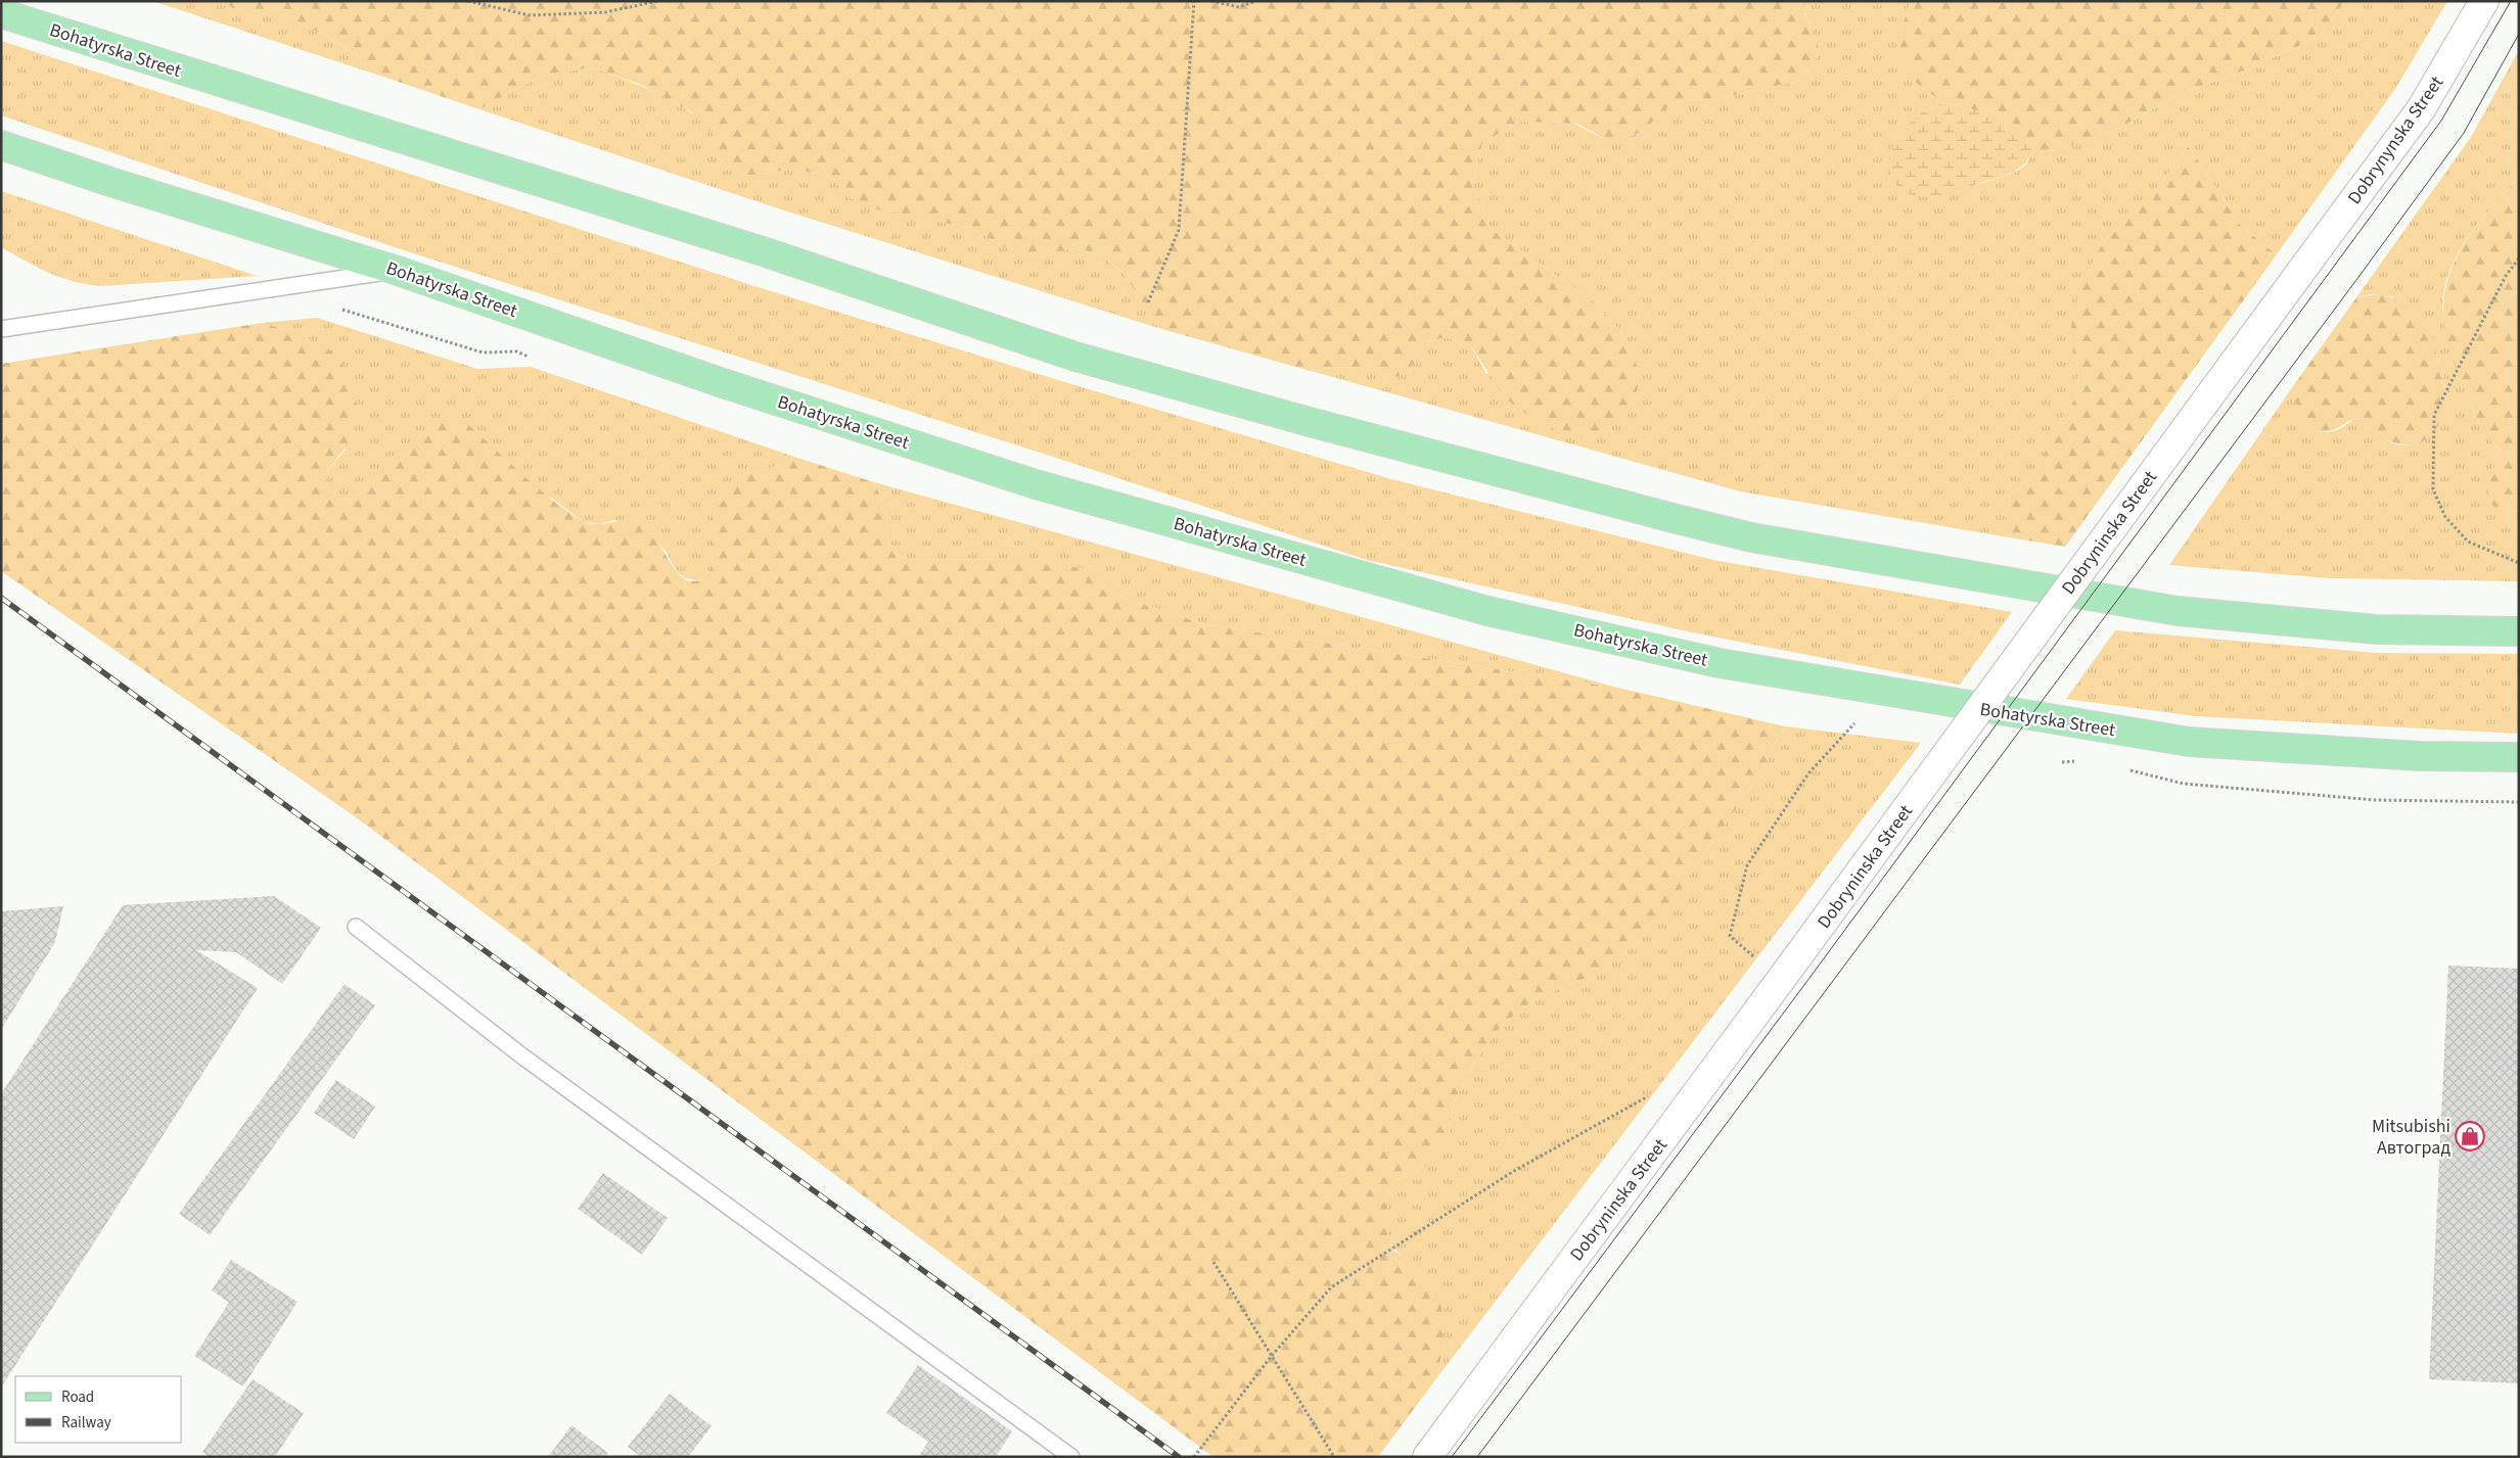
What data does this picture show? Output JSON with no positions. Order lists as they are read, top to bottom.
{
  "streets": {
    "main road": ["Bohatyrska Street"],
    "street": ["Dobrynynska Street", "Dobryninska Street"]
  },
  "crossings": [
    ["Dobrynynska Street", "Dobryninska Street"]
  ],
  "places": {
    "shop": ["Mitsubishi Автоград"]
  },
  "legend": ["Road", "Railway"]
}
